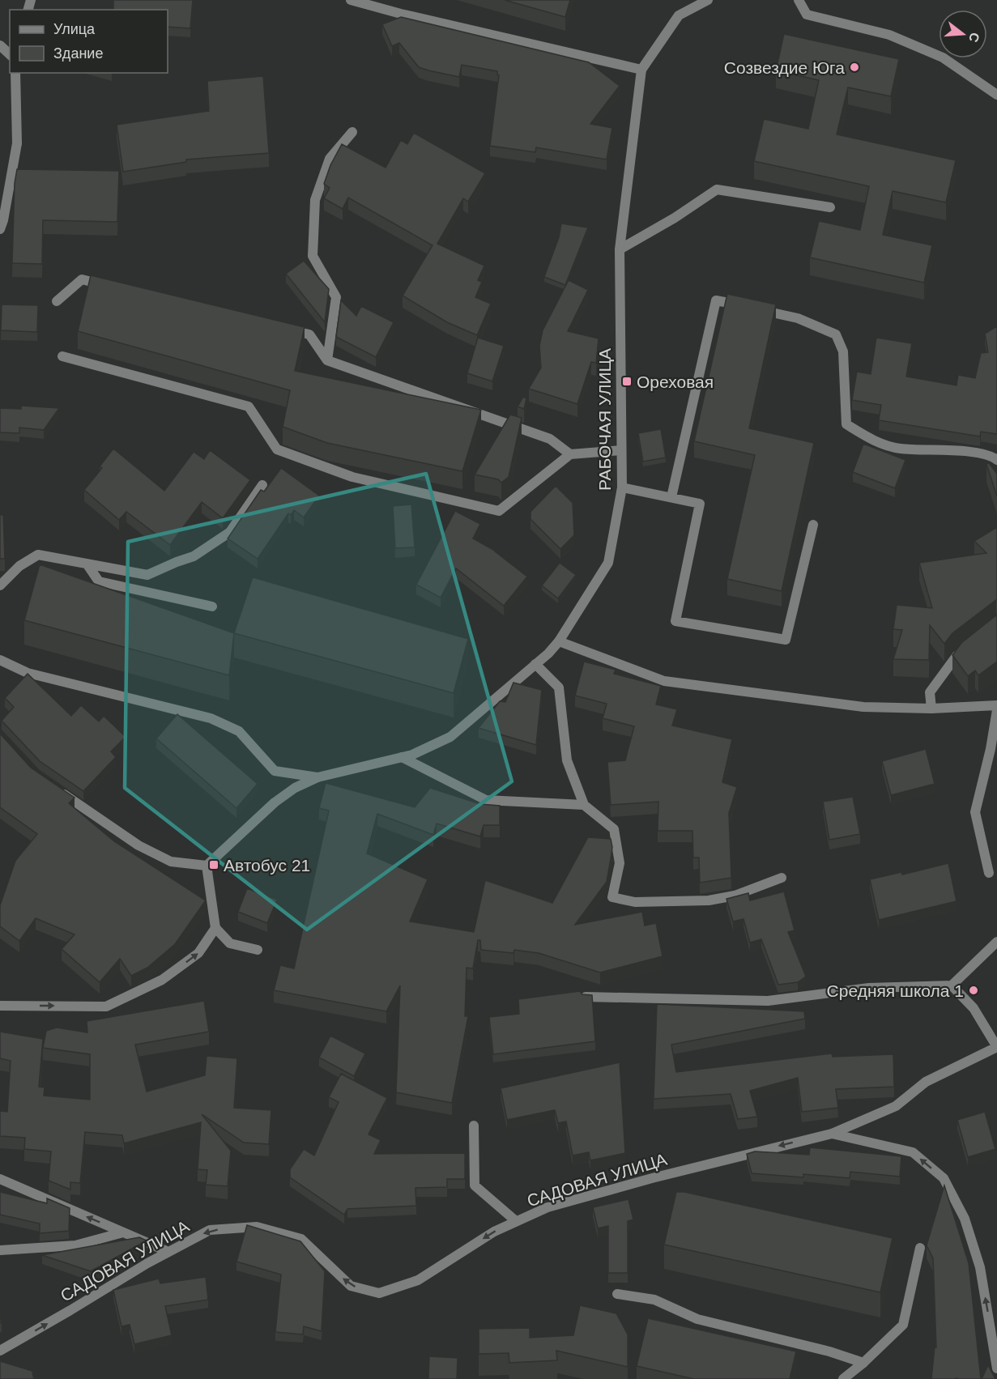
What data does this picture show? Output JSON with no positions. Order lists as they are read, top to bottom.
{
  "streets": {
    "street": ["РАБОЧАЯ УЛИЦА", "САДОВАЯ УЛИЦА"]
  },
  "places": {
    "other": ["Созвездие Юга", "Средняя школа 1"],
    "transit": ["Ореховая", "Автобус 21"]
  },
  "legend": ["Улица", "Здание"],
  "north": "right"
}
